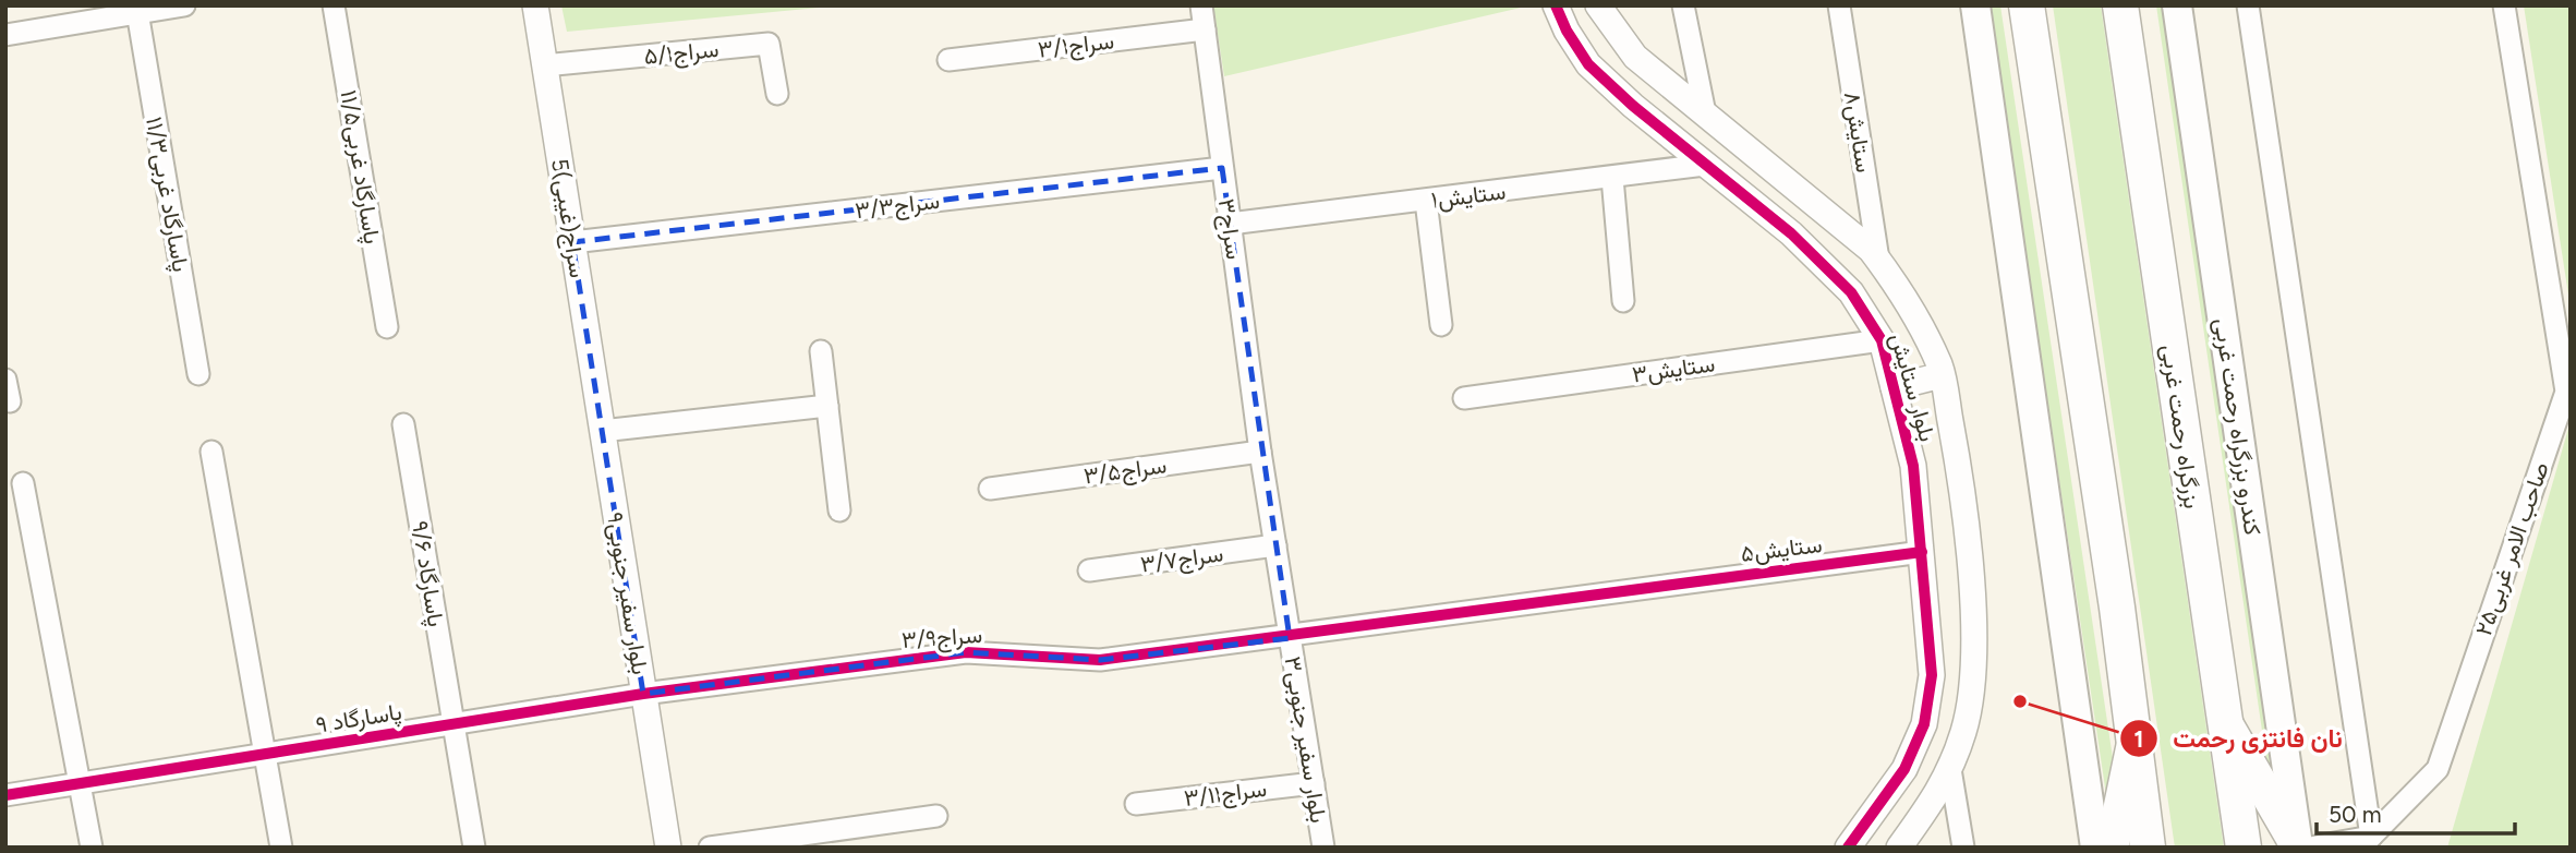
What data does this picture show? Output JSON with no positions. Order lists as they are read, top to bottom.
{
  "streets": {
    "highway": ["بزرگراه رحمت غربی"],
    "main road": ["کندرو بزرگراه رحمت غربی"],
    "street": [
      "سراج۳/۱",
      "سراج۵/۱",
      "ستایش۸",
      "پاسارگاد غربی۱۱/۵",
      "پاسارگاد غربی۱۱/۳",
      "ستایش۱",
      "سراج۳/۳",
      "5سراج(غیبی)",
      "سراج۳",
      "ستایش۳",
      "بلوار ستایش",
      "سراج۳/۵",
      "ستایش۵",
      "صاحب الامر غربی۲۵",
      "سراج۳/۷",
      "پاسارگاد ۹/۶",
      "بلوار سفیر جنوبی۹",
      "سراج۳/۹",
      "پاسارگاد ۹",
      "بلوار سفیر جنوبی۳",
      "سراج۳/۱۱"
    ]
  },
  "crossings": [
    ["سراج۳/۱", "سراج۳"],
    ["سراج۵/۱", "5سراج(غیبی)"],
    ["ستایش۸", "بلوار ستایش"],
    ["ستایش۱", "سراج۳"],
    ["ستایش۱", "بلوار ستایش"],
    ["سراج۳/۳", "5سراج(غیبی)"],
    ["سراج۳/۳", "سراج۳"],
    ["5سراج(غیبی)", "بلوار سفیر جنوبی۹"],
    ["سراج۳", "سراج۳/۵"],
    ["سراج۳", "بلوار سفیر جنوبی۳"],
    ["ستایش۳", "بلوار ستایش"],
    ["بلوار ستایش", "ستایش۵"],
    ["سراج۳/۵", "بلوار سفیر جنوبی۳"],
    ["ستایش۵", "سراج۳/۹"],
    ["ستایش۵", "بلوار سفیر جنوبی۳"],
    ["سراج۳/۷", "بلوار سفیر جنوبی۳"],
    ["پاسارگاد ۹/۶", "پاسارگاد ۹"],
    ["بلوار سفیر جنوبی۹", "سراج۳/۹"],
    ["بلوار سفیر جنوبی۹", "پاسارگاد ۹"],
    ["سراج۳/۹", "پاسارگاد ۹"],
    ["سراج۳/۹", "بلوار سفیر جنوبی۳"],
    ["بلوار سفیر جنوبی۳", "سراج۳/۱۱"]
  ],
  "places": ["نان فانتزی رحمت"],
  "scale_bar": "50 m"
}
